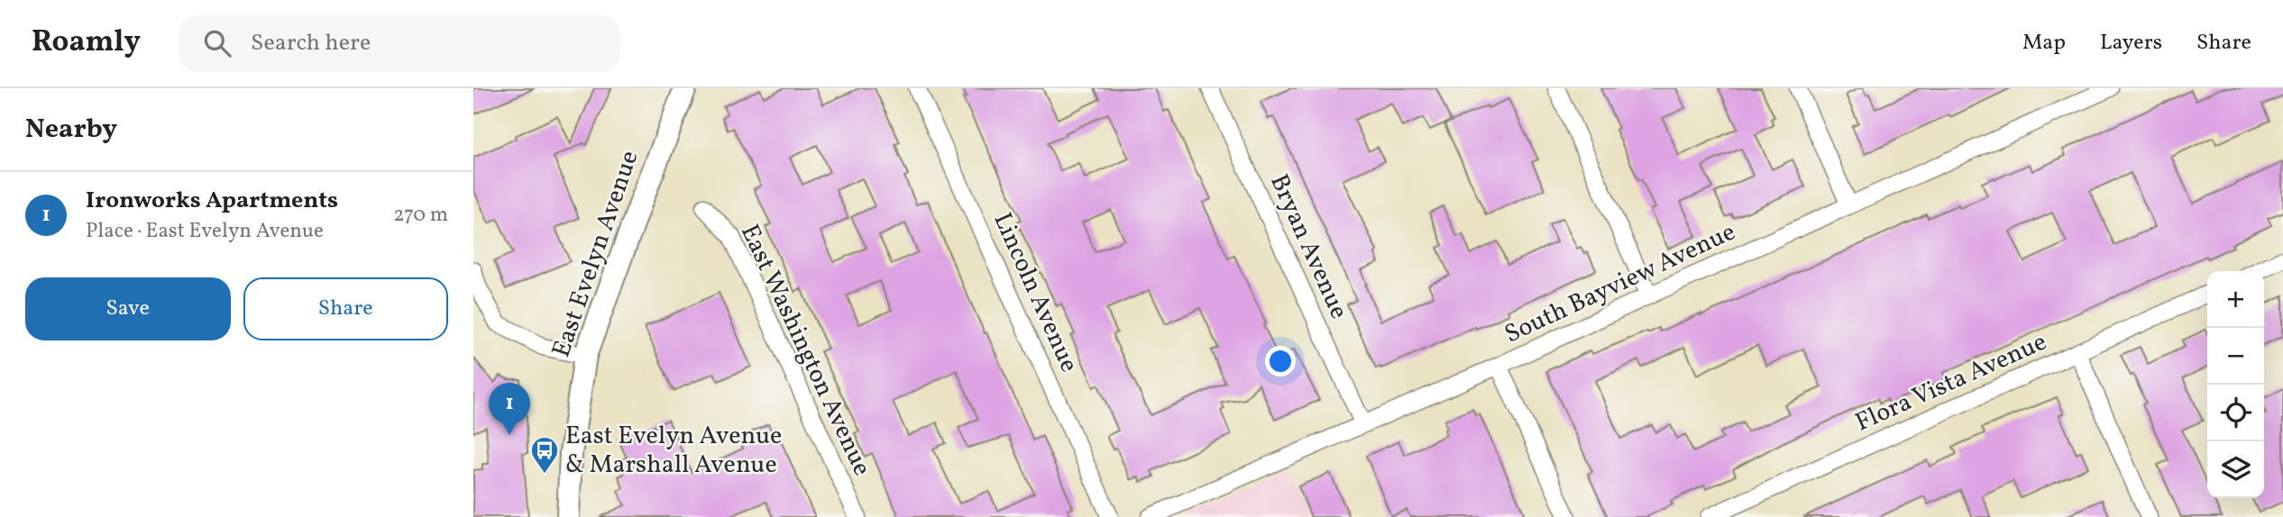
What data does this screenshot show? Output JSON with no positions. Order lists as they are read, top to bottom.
{
  "streets": {
    "main road": ["East Evelyn Avenue"],
    "street": [
      "Bryan Avenue",
      "South Bayview Avenue",
      "Lincoln Avenue",
      "East Washington Avenue",
      "Flora Vista Avenue"
    ]
  },
  "crossings": [
    ["Bryan Avenue", "South Bayview Avenue"]
  ],
  "places": {
    "bus stop": ["East Evelyn Avenue & Marshall Avenue"]
  },
  "page": {
    "header": "Roamly",
    "search": "Search here",
    "nav": ["Map", "Layers", "Share"],
    "heading": "Nearby",
    "list": [
      {
        "mark": "1",
        "name": "Ironworks Apartments",
        "note": "Place · East Evelyn Avenue",
        "value": "270 m"
      }
    ],
    "buttons": ["Save", "Share"],
    "map_buttons": ["+", "−"],
    "pins": "1"
  }
}
